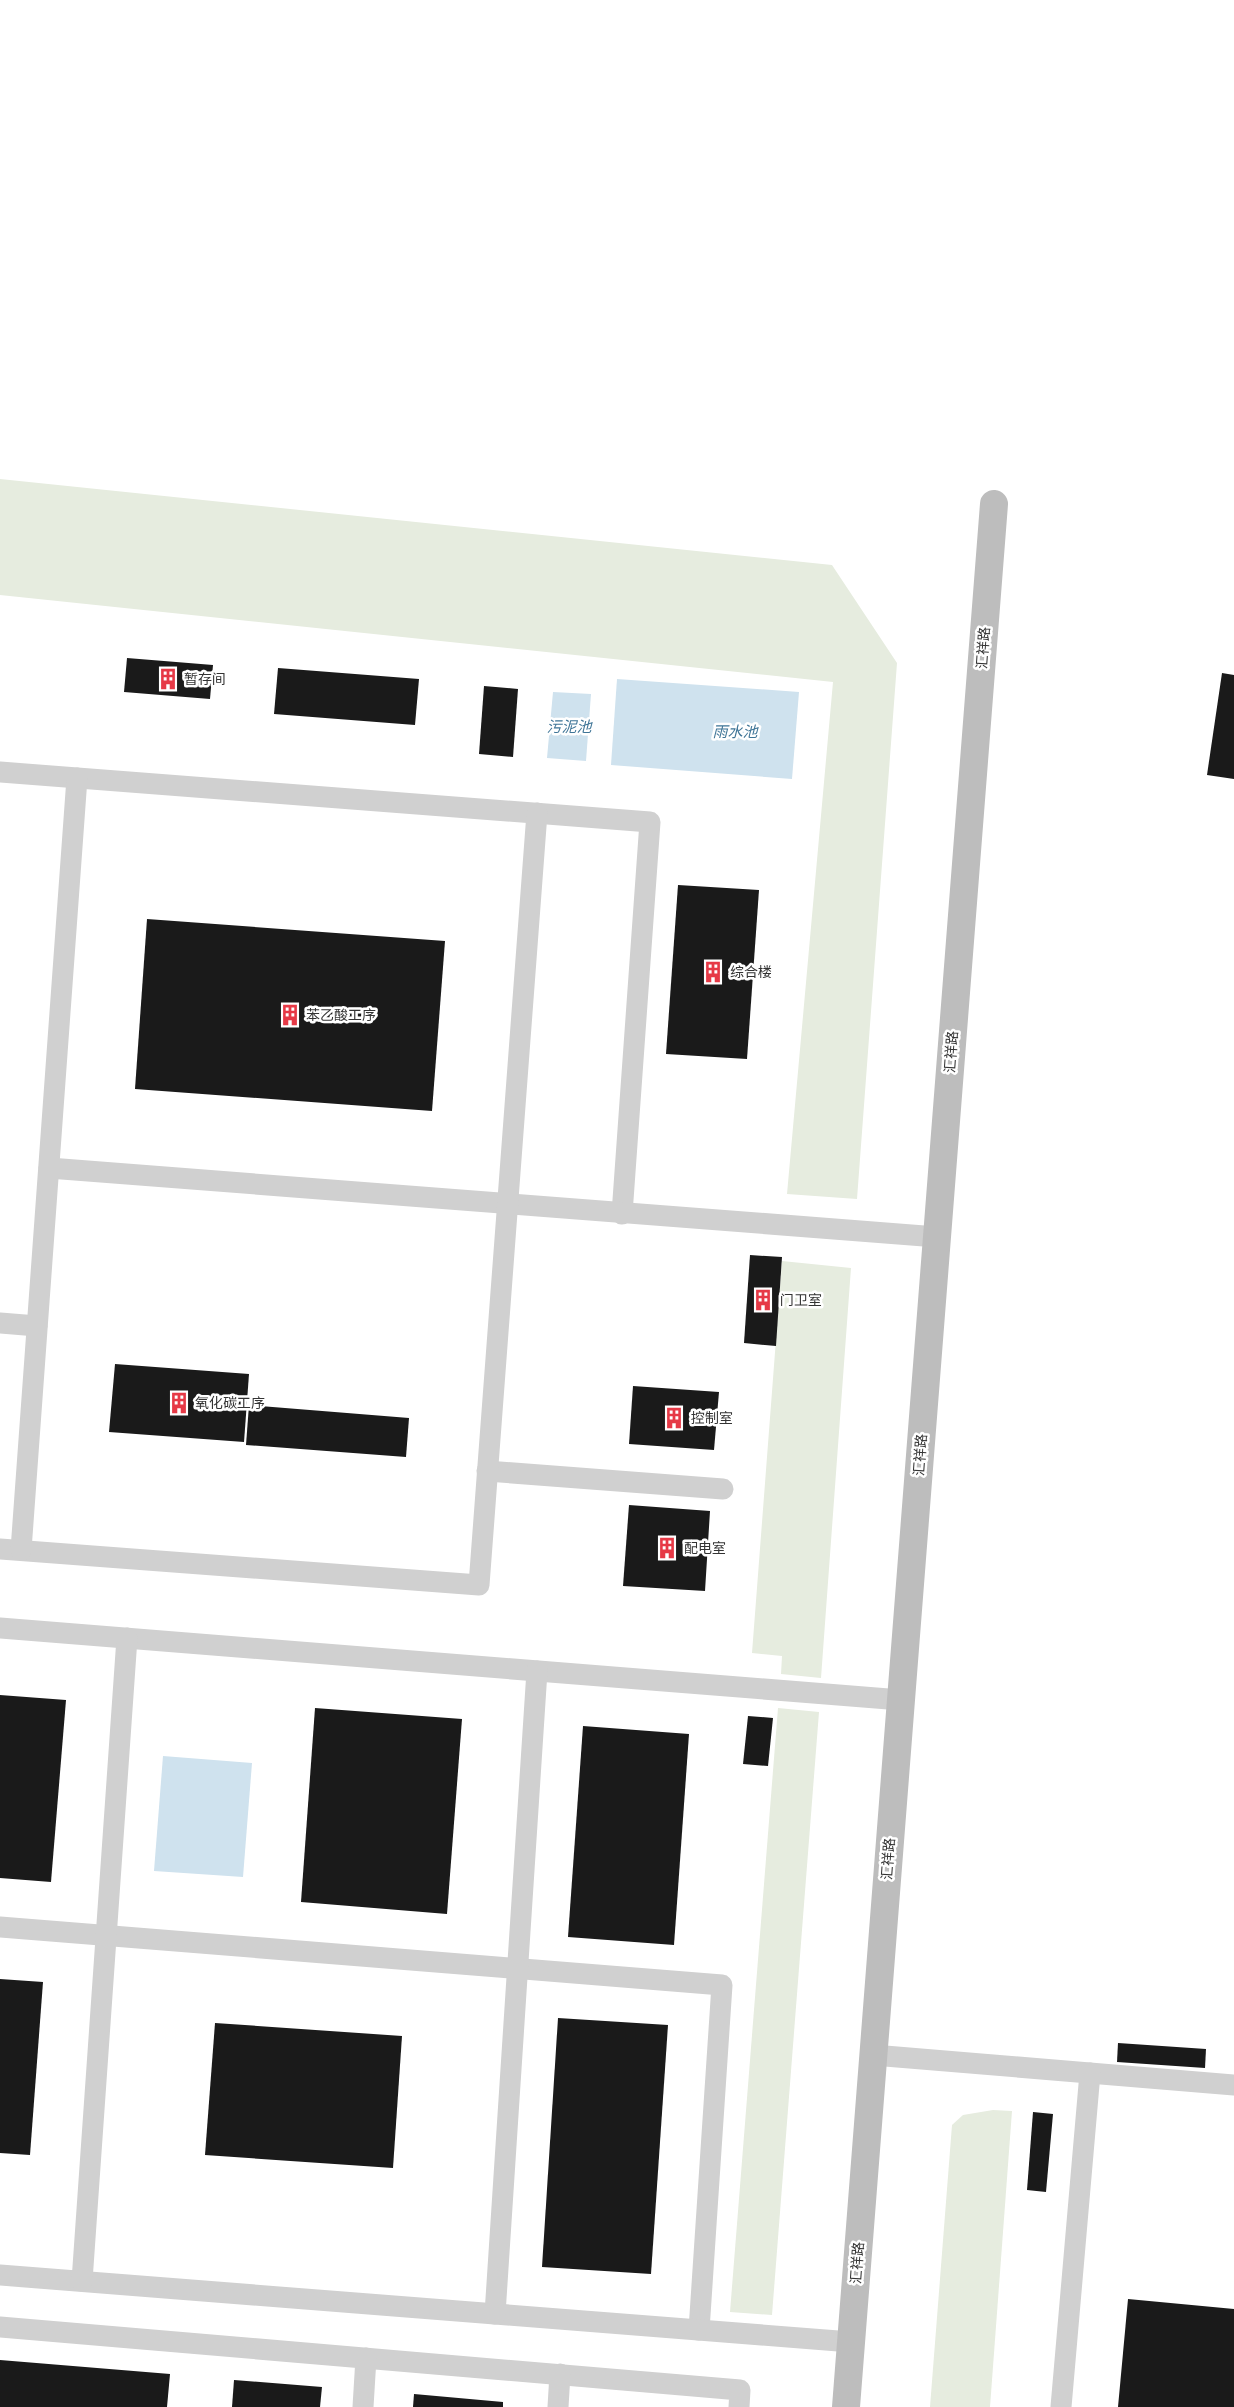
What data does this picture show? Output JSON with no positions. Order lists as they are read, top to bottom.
{
  "streets": {
    "main road": ["汇祥路"]
  },
  "water": ["污泥池", "雨水池"],
  "places": {
    "building": [
      "暂存间",
      "综合楼",
      "苯乙酸工序",
      "门卫室",
      "氧化碳工序",
      "控制室",
      "配电室"
    ]
  }
}
